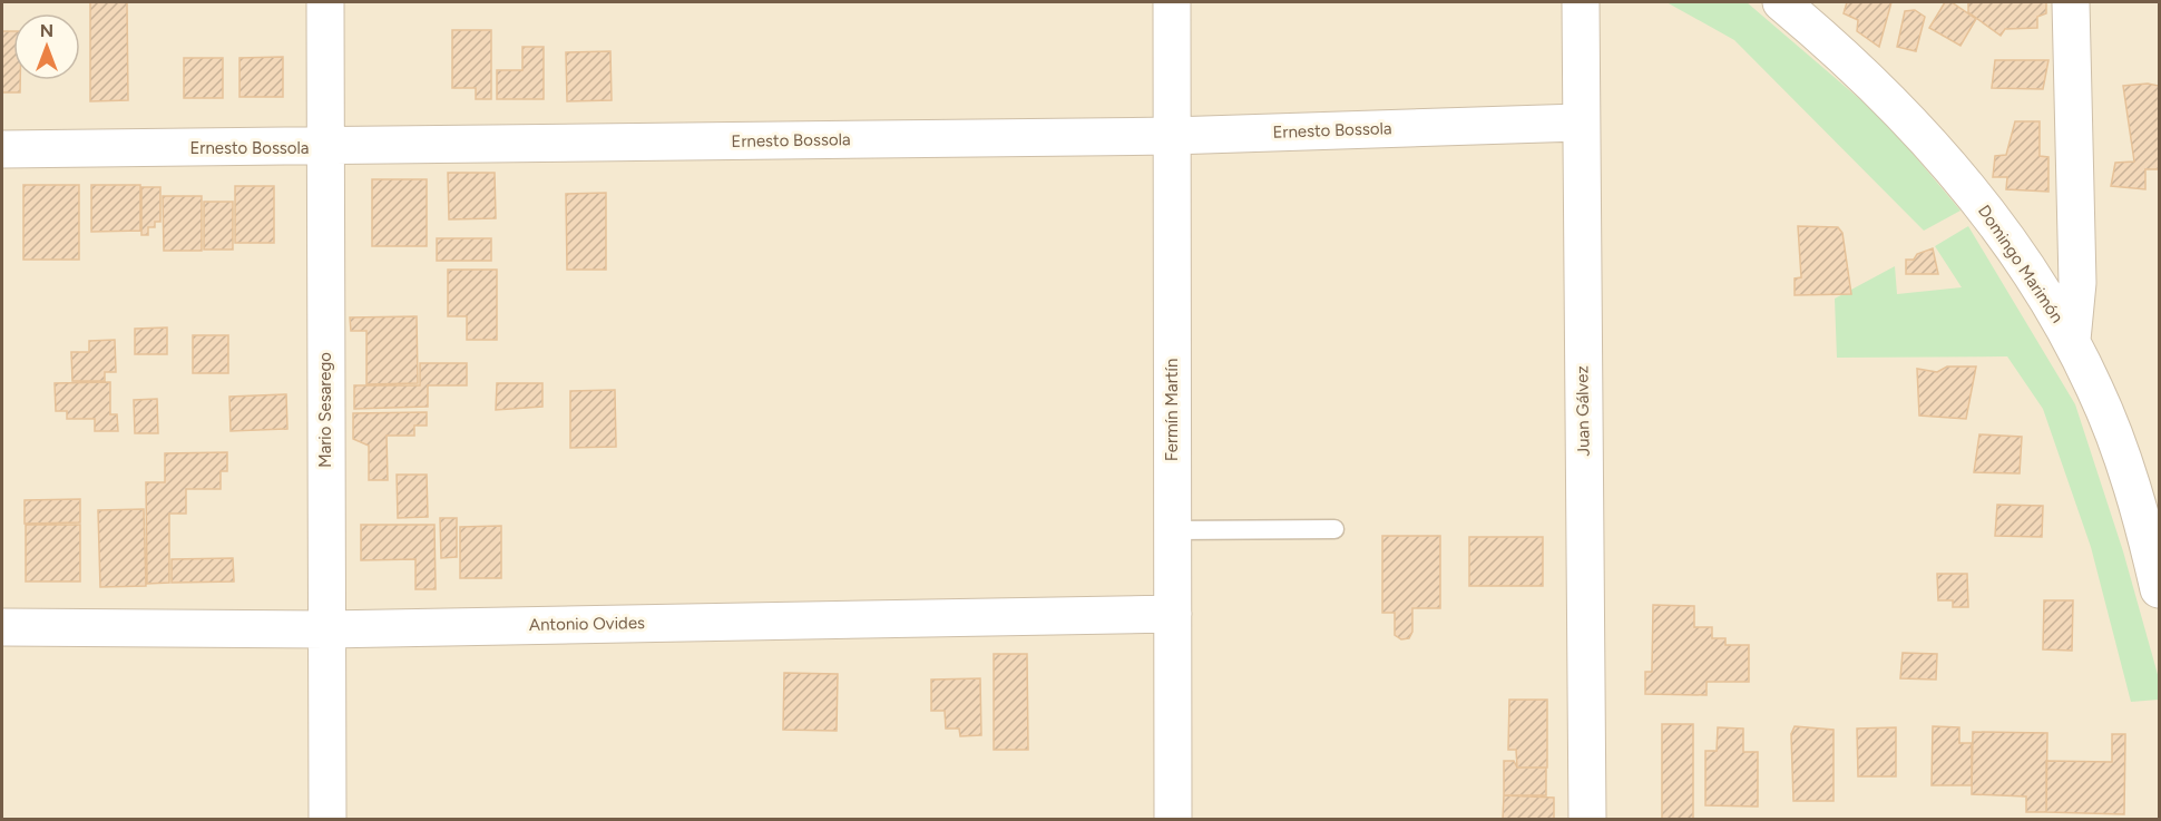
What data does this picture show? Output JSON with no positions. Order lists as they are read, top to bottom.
{
  "streets": {
    "street": [
      "Ernesto Bossola",
      "Domingo Marimón",
      "Mario Sesarego",
      "Fermín Martín",
      "Juan Gálvez",
      "Antonio Ovides"
    ]
  },
  "crossings": [
    ["Ernesto Bossola", "Mario Sesarego"],
    ["Ernesto Bossola", "Fermín Martín"],
    ["Ernesto Bossola", "Juan Gálvez"],
    ["Mario Sesarego", "Antonio Ovides"],
    ["Fermín Martín", "Antonio Ovides"]
  ],
  "north": "top"
}
